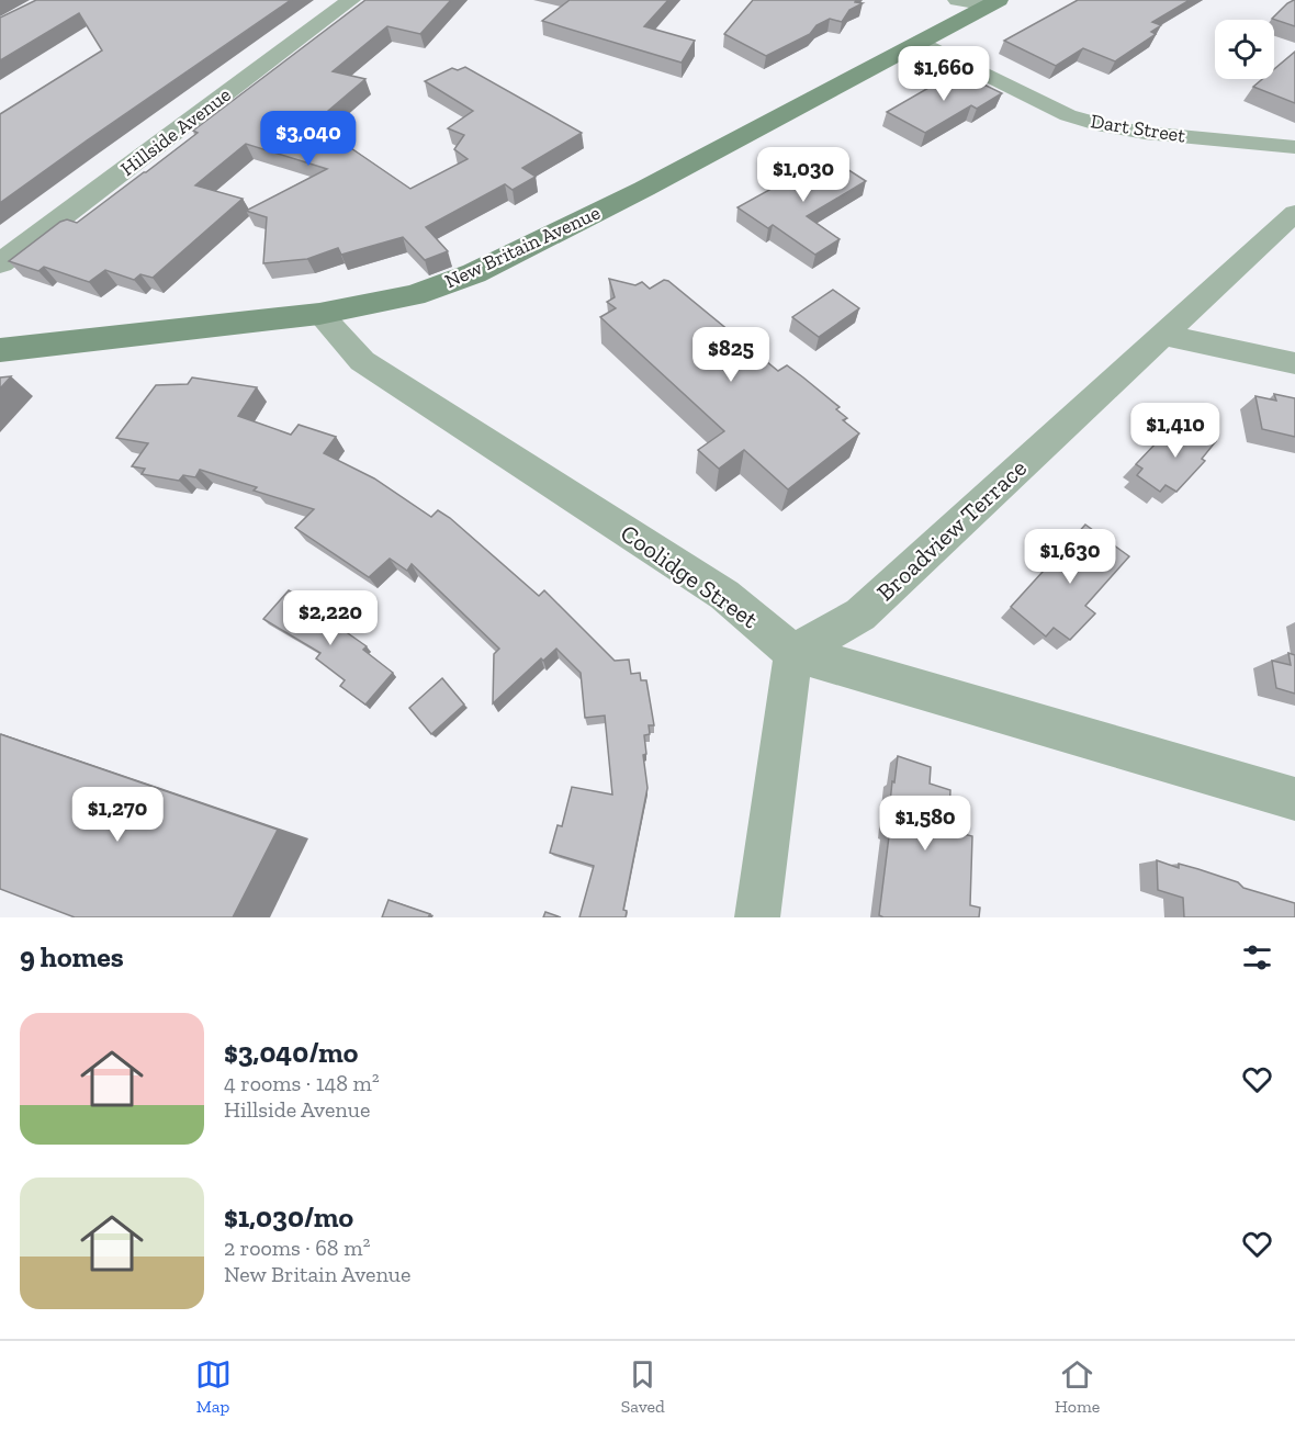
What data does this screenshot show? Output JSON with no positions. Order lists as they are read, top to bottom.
{
  "streets": {
    "main road": ["New Britain Avenue"],
    "street": [
      "Dart Street",
      "Hillside Avenue",
      "Broadview Terrace",
      "Coolidge Street"
    ]
  },
  "crossings": [
    ["Dart Street", "New Britain Avenue"],
    ["New Britain Avenue", "Coolidge Street"],
    ["Broadview Terrace", "Coolidge Street"]
  ],
  "page": {
    "price": [
      "$1,660",
      "$3,040",
      "$1,030",
      "$825",
      "$1,410",
      "$1,630",
      "$2,220",
      "$1,270",
      "$1,580"
    ],
    "heading": "9 homes",
    "list": [
      {
        "name": "$3,040/mo",
        "note": "4 rooms · 148 m² · Hillside Avenue"
      },
      {
        "name": "$1,030/mo",
        "note": "2 rooms · 68 m² · New Britain Avenue"
      }
    ],
    "tabs": ["Map", "Saved", "Home"]
  }
}
